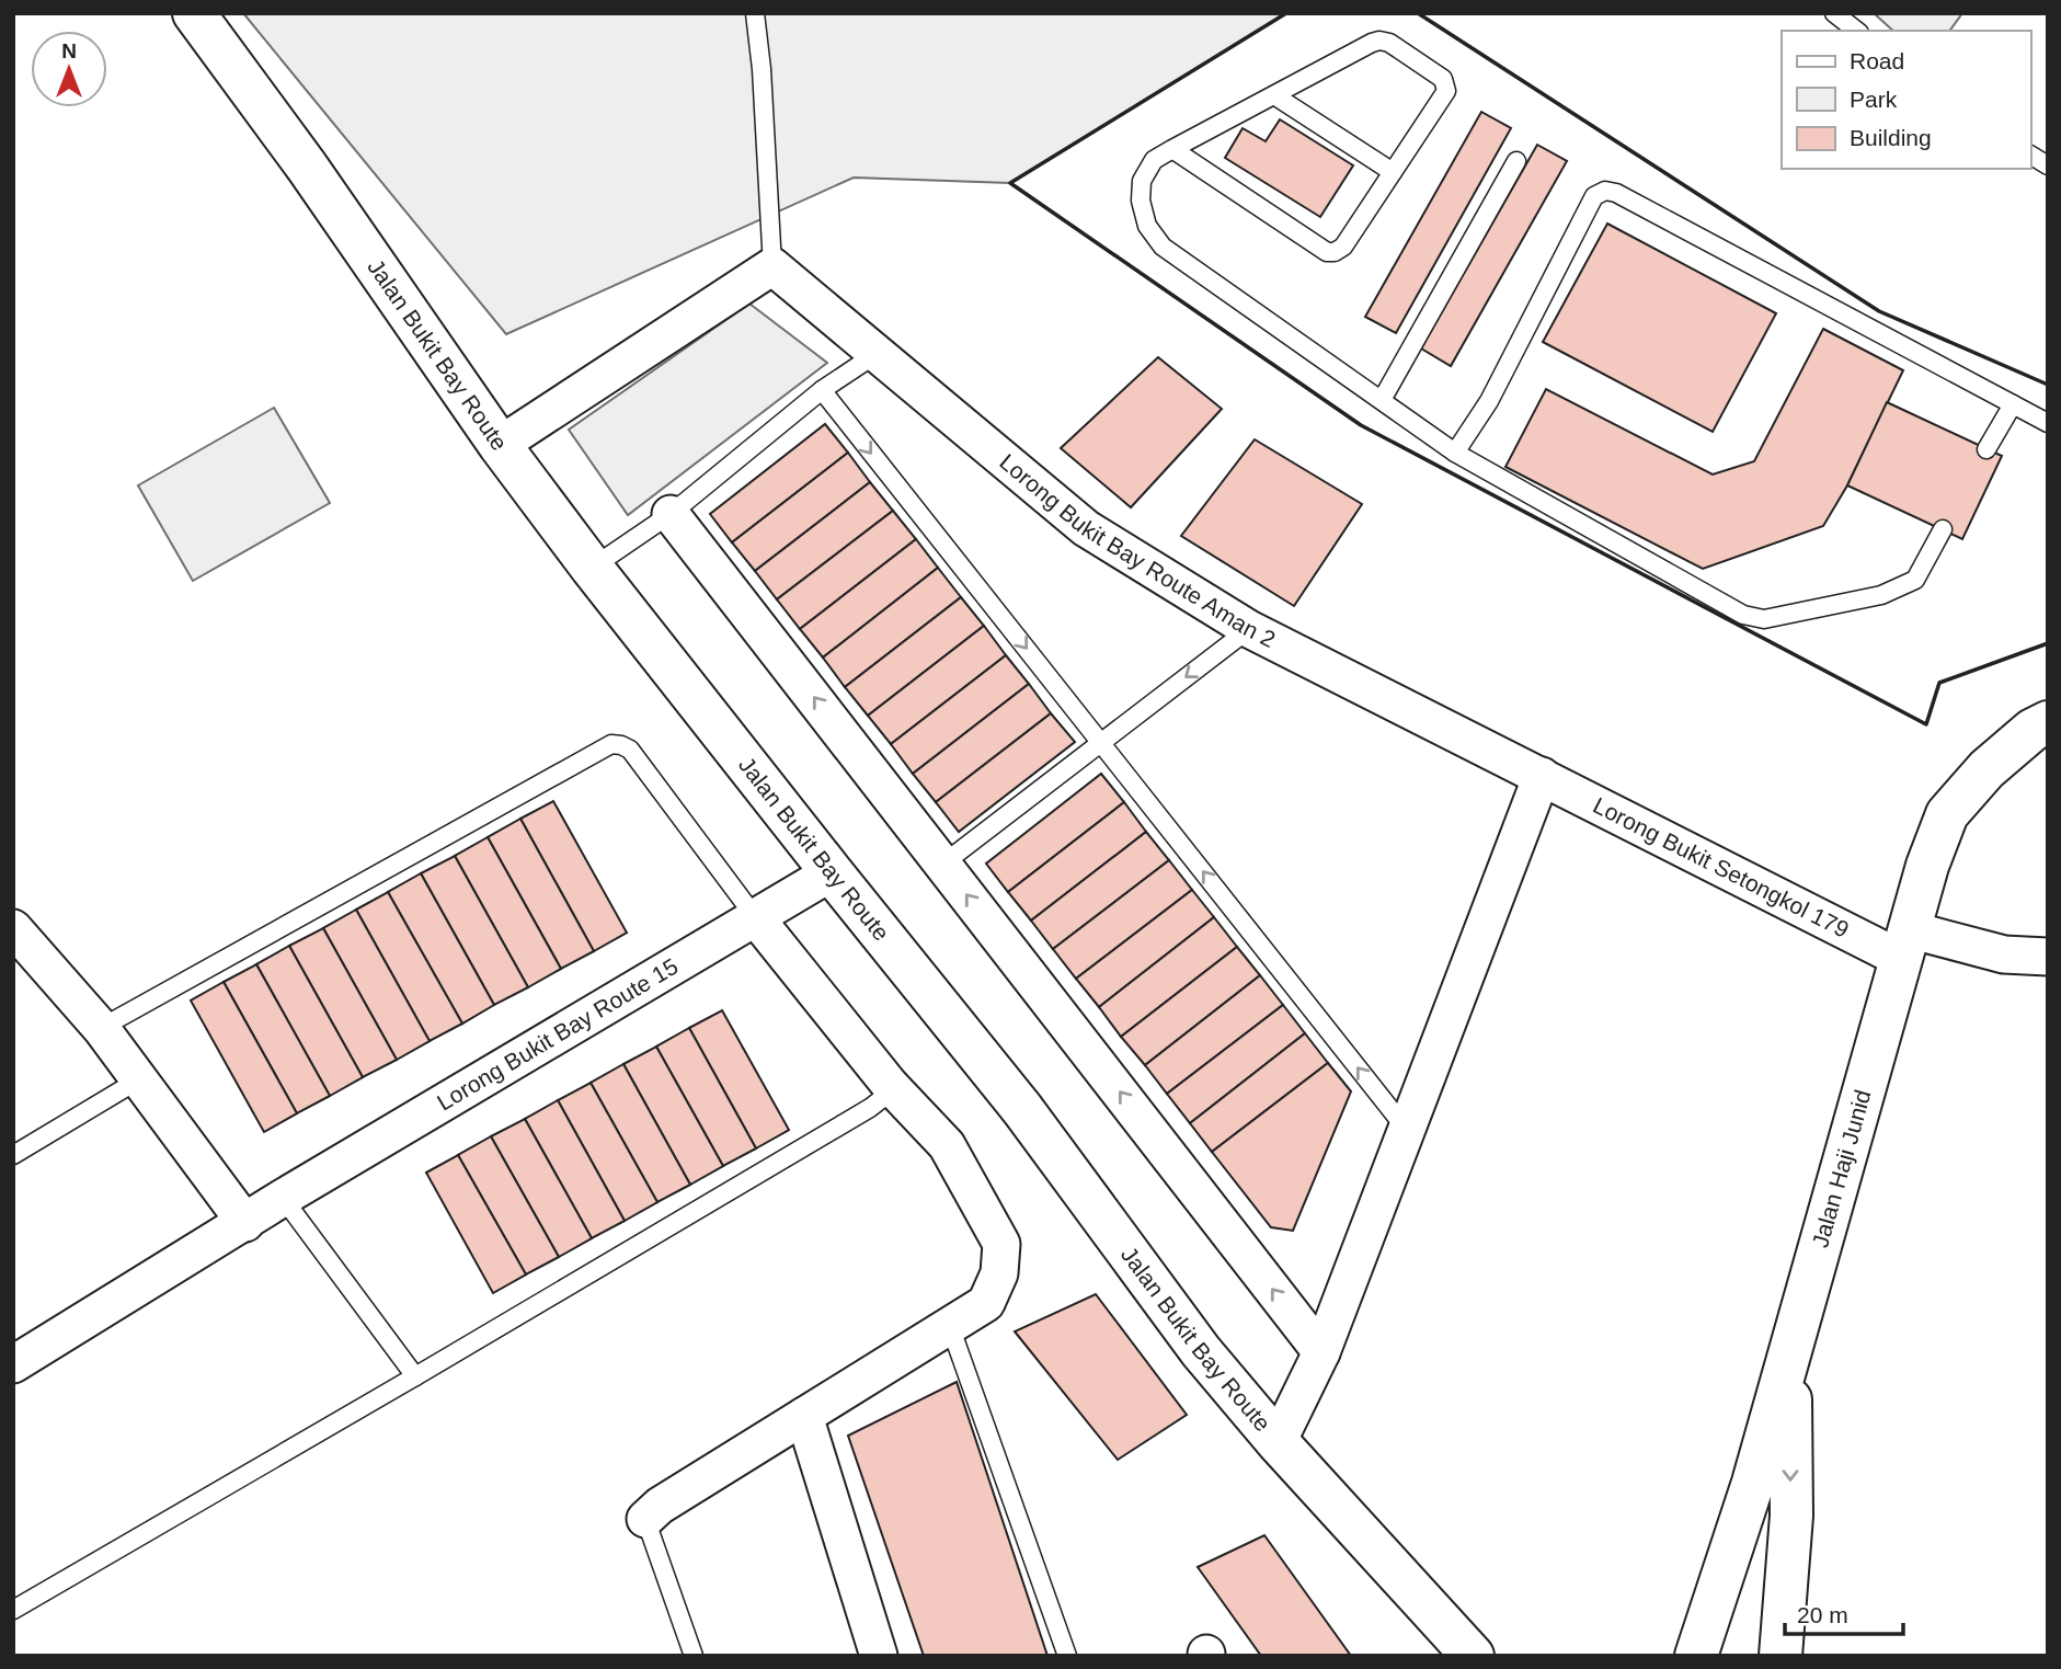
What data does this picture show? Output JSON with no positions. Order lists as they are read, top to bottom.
{
  "streets": {
    "street": [
      "Jalan Bukit Bay Route",
      "Lorong Bukit Bay Route Aman 2",
      "Lorong Bukit Setongkol 179",
      "Lorong Bukit Bay Route 15",
      "Jalan Haji Junid"
    ]
  },
  "crossings": [
    ["Jalan Bukit Bay Route", "Lorong Bukit Bay Route 15"],
    ["Lorong Bukit Bay Route Aman 2", "Lorong Bukit Setongkol 179"],
    ["Lorong Bukit Setongkol 179", "Jalan Haji Junid"]
  ],
  "legend": ["Road", "Park", "Building"],
  "scale_bar": "20 m",
  "north": "top"
}
